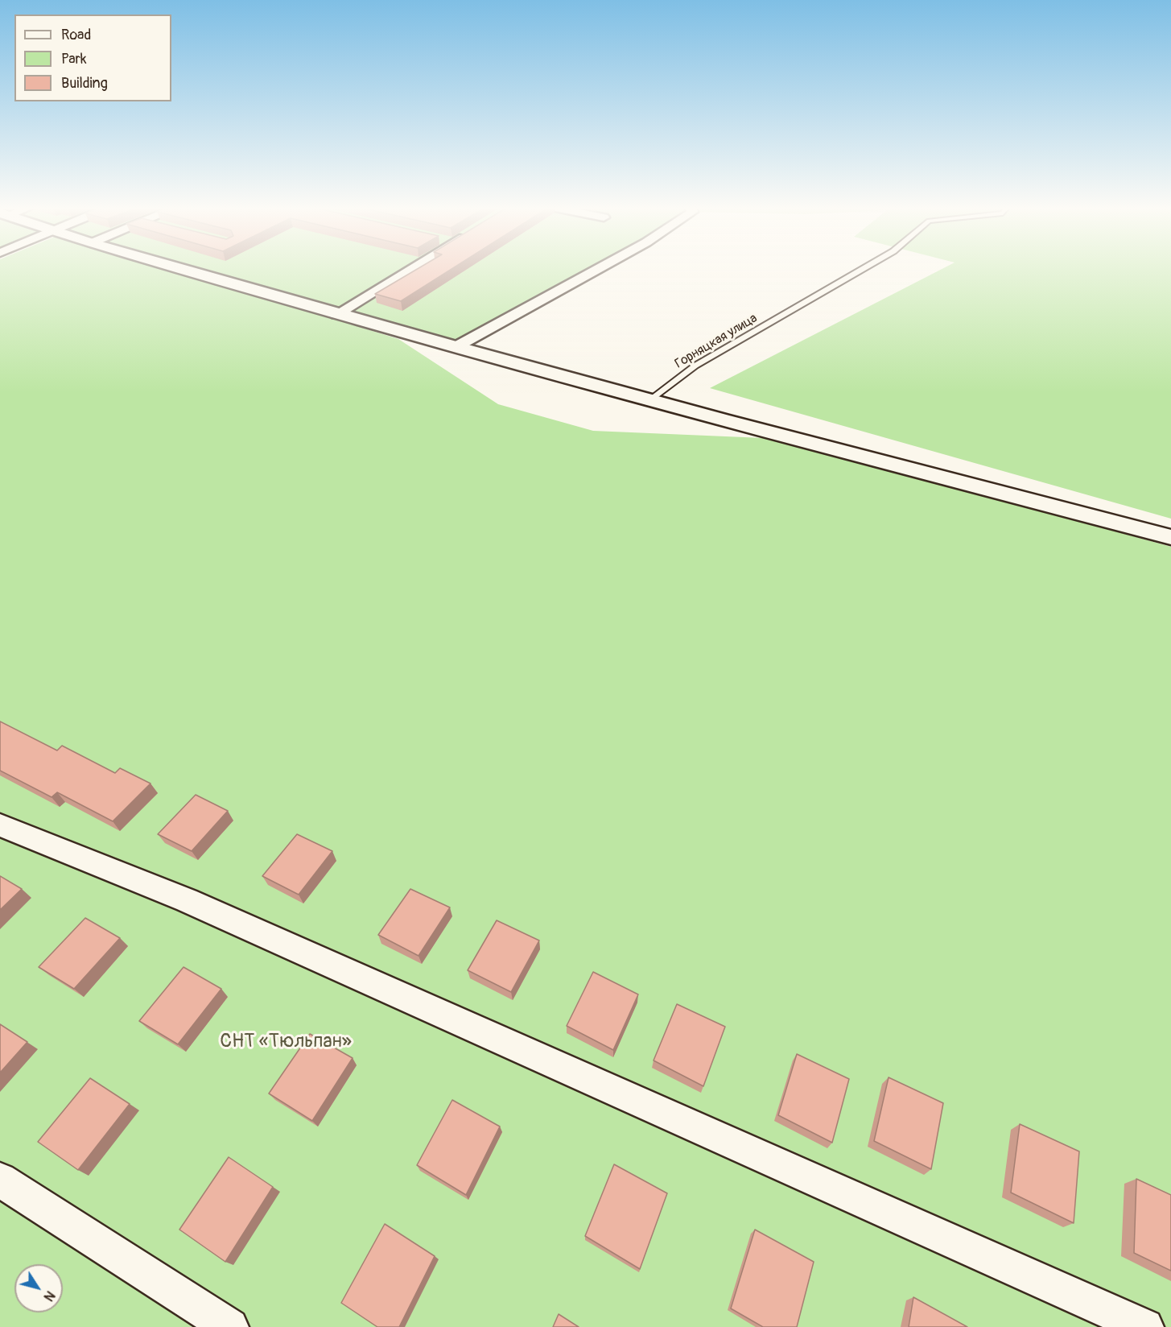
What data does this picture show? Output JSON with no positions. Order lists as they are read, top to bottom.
{
  "streets": {
    "lane": ["Горняцкая улица"]
  },
  "parks": ["СНТ «Тюльпан»"],
  "legend": ["Road", "Park", "Building"],
  "north": "bottom right"
}
